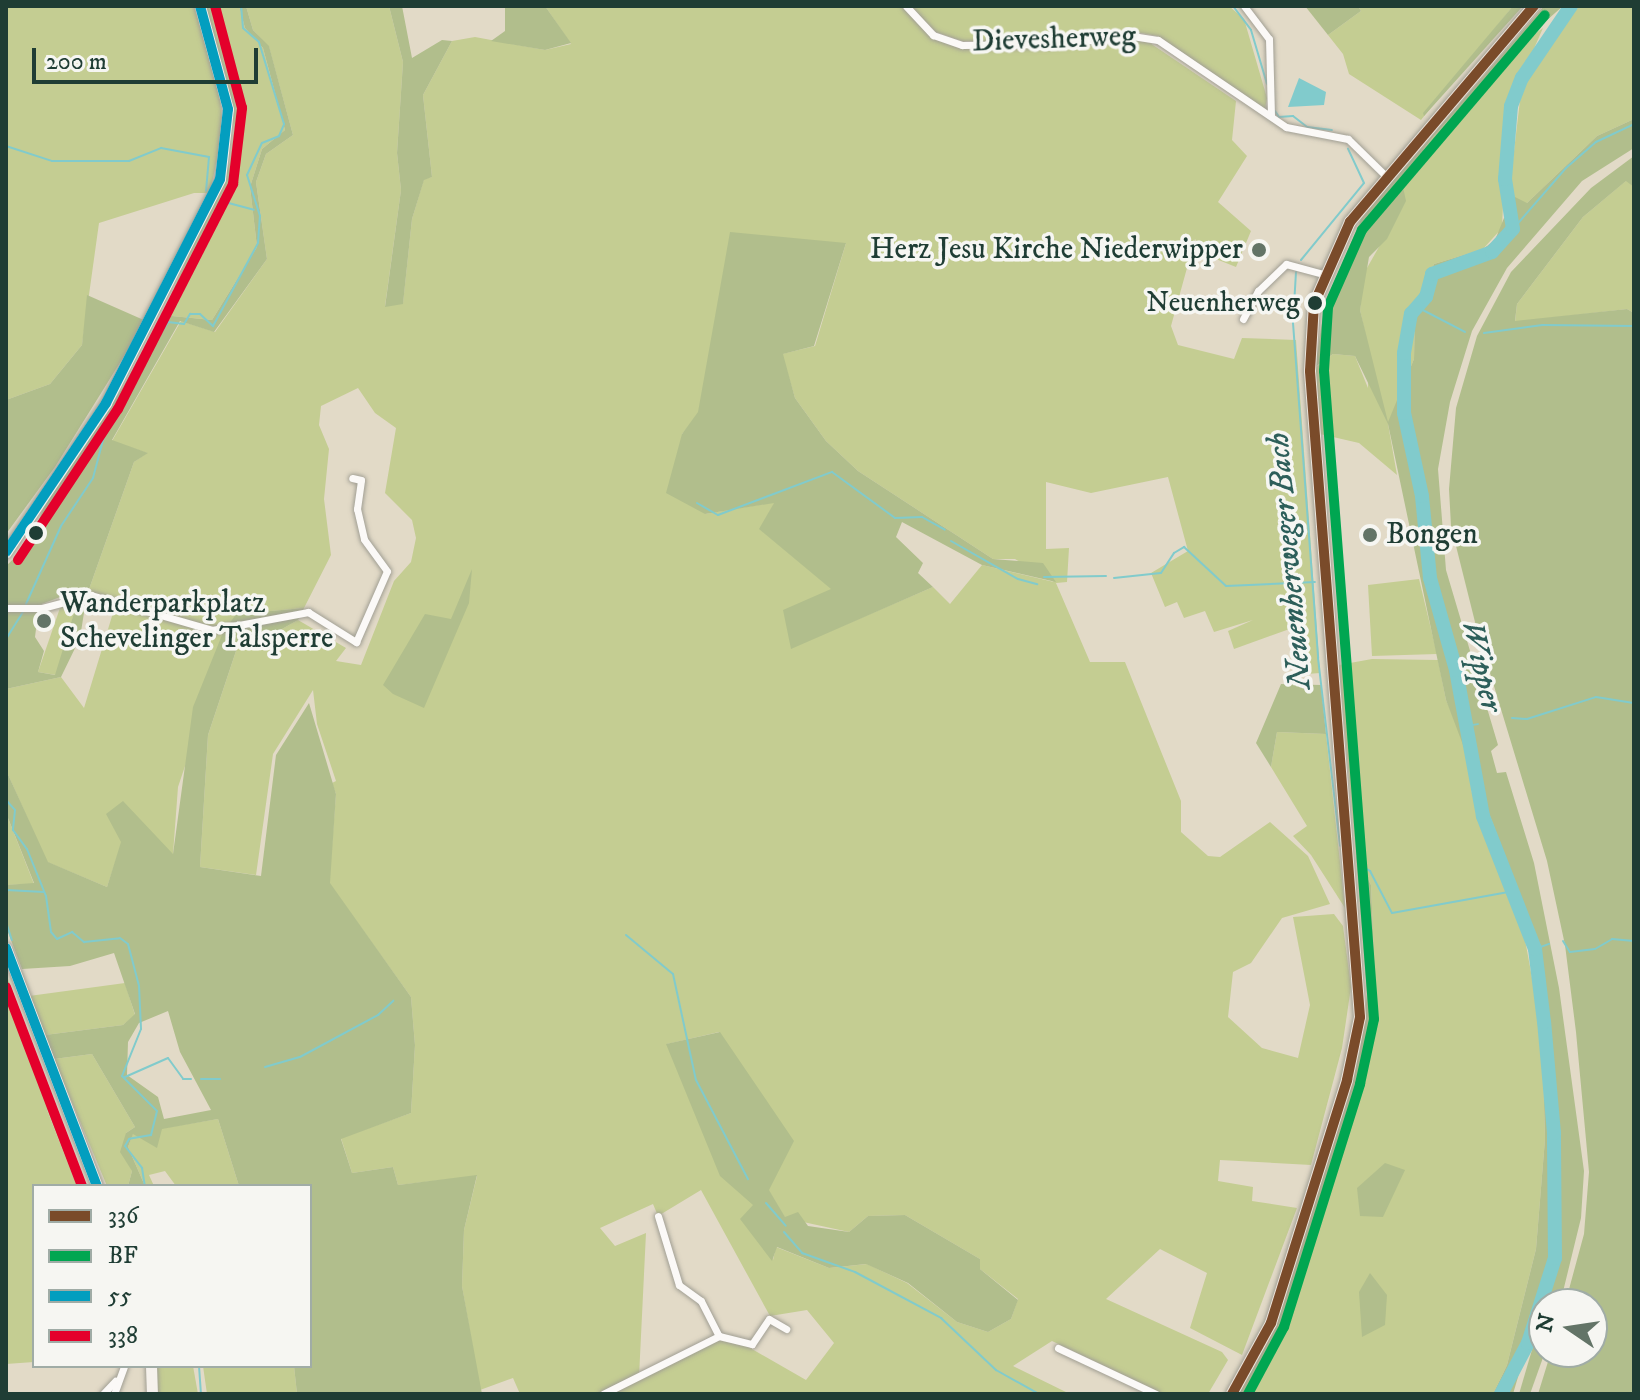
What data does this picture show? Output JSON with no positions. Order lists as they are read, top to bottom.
{
  "streets": {
    "street": ["Dievesherweg"]
  },
  "water": ["Neuenherweger Bach", "Wipper"],
  "places": [
    "Herz Jesu Kirche Niederwipper",
    "Neuenherweg",
    "Bongen",
    "Wanderparkplatz Schevelinger Talsperre"
  ],
  "lines": [
    "transit line 336",
    "transit line 55",
    "transit line 338",
    "transit line BF"
  ],
  "legend": [
    "336",
    "BF",
    "55",
    "338"
  ],
  "scale_bar": "200 m",
  "north": "left"
}
